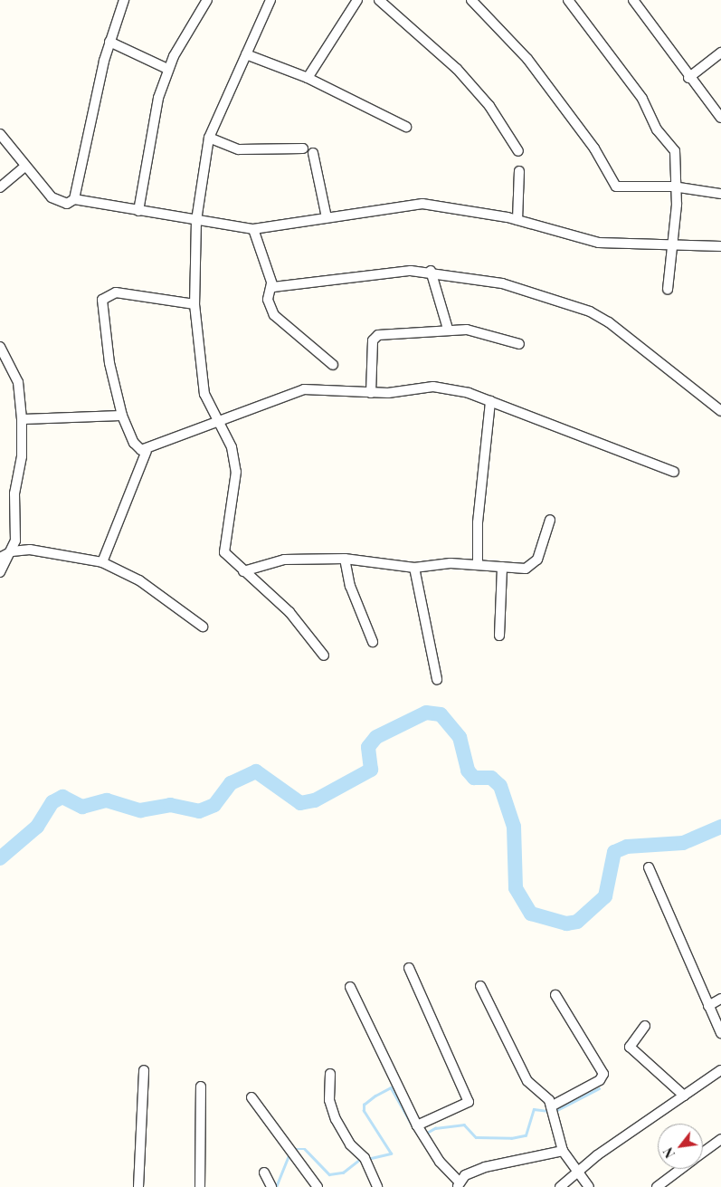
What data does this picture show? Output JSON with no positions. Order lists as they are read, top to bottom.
{
  "north": "bottom left"
}
